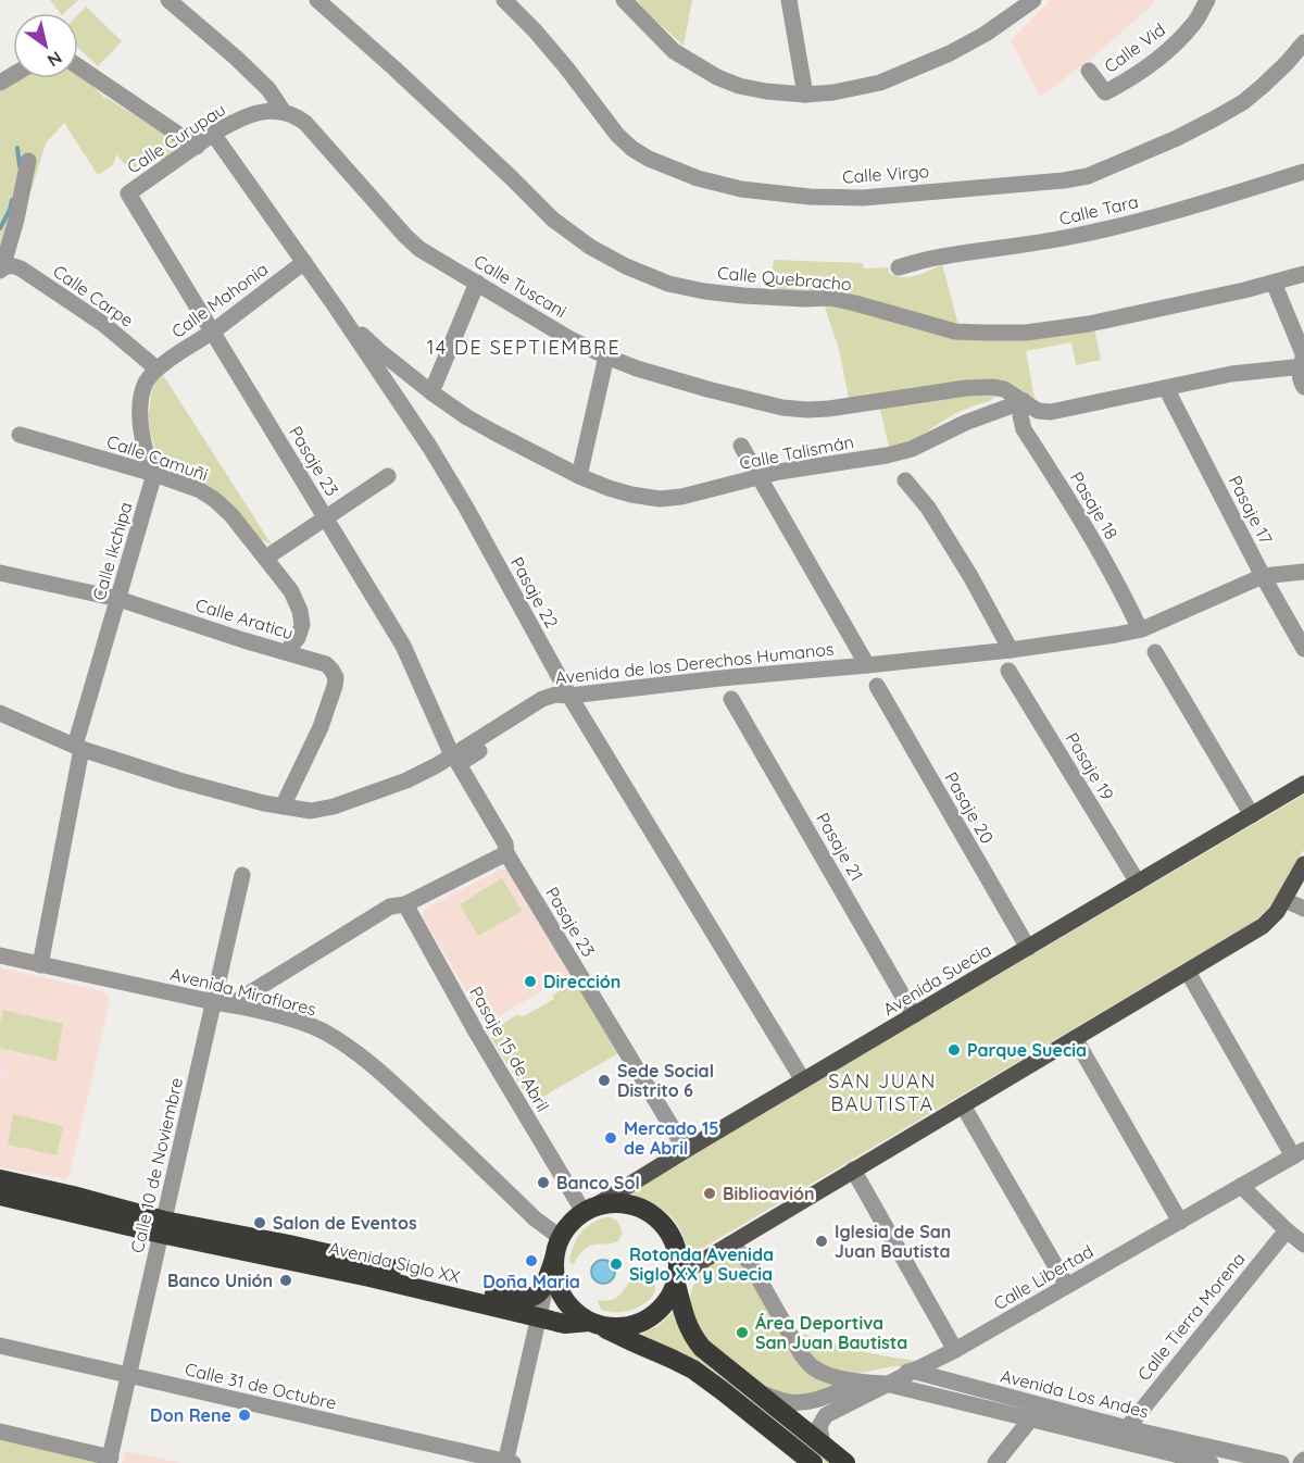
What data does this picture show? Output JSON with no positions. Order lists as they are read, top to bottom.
{
  "streets": {
    "highway": ["Avenida Siglo XX"],
    "main road": ["Avenida Suecia"],
    "street": [
      "Calle Vid",
      "Calle Curupau",
      "Calle Virgo",
      "Calle Tara",
      "Calle Quebracho",
      "Calle Tuscani",
      "Calle Carpe",
      "Calle Mahonia",
      "Calle Talismán",
      "Calle Camuñi",
      "Pasaje 23",
      "Pasaje 18",
      "Pasaje 17",
      "Calle Ikchipa",
      "Pasaje 22",
      "Calle Araticu",
      "Avenida de los Derechos Humanos",
      "Pasaje 19",
      "Pasaje 20",
      "Pasaje 21",
      "Avenida Miraflores",
      "Pasaje 15 de Abril",
      "Calle 10 de Noviembre",
      "Calle Libertad",
      "Calle Tierra Morena",
      "Calle 31 de Octubre",
      "Avenida Los Andes"
    ]
  },
  "crossings": [
    ["Calle Curupau", "Calle Tuscani"],
    ["Calle Curupau", "Pasaje 23"],
    ["Calle Curupau", "Pasaje 22"],
    ["Calle Tuscani", "Calle Talismán"],
    ["Calle Tuscani", "Pasaje 18"],
    ["Calle Carpe", "Calle Mahonia"],
    ["Calle Mahonia", "Pasaje 23"],
    ["Calle Mahonia", "Pasaje 22"],
    ["Calle Talismán", "Pasaje 18"],
    ["Calle Talismán", "Pasaje 22"],
    ["Calle Camuñi", "Calle Ikchipa"],
    ["Calle Camuñi", "Calle Araticu"],
    ["Pasaje 23", "Avenida de los Derechos Humanos"],
    ["Pasaje 23", "Avenida Suecia"],
    ["Pasaje 18", "Avenida de los Derechos Humanos"],
    ["Pasaje 17", "Avenida de los Derechos Humanos"],
    ["Calle Ikchipa", "Calle Araticu"],
    ["Calle Ikchipa", "Avenida de los Derechos Humanos"],
    ["Calle Ikchipa", "Avenida Miraflores"],
    ["Pasaje 22", "Avenida de los Derechos Humanos"],
    ["Pasaje 22", "Avenida Suecia"],
    ["Calle Araticu", "Avenida de los Derechos Humanos"],
    ["Pasaje 19", "Avenida Suecia"],
    ["Pasaje 20", "Avenida Suecia"],
    ["Pasaje 21", "Avenida Suecia"],
    ["Avenida Suecia", "Avenida Miraflores"],
    ["Avenida Suecia", "Pasaje 15 de Abril"],
    ["Avenida Suecia", "Avenida Siglo XX"],
    ["Avenida Miraflores", "Pasaje 15 de Abril"],
    ["Avenida Miraflores", "Calle 10 de Noviembre"],
    ["Avenida Miraflores", "Avenida Siglo XX"],
    ["Pasaje 15 de Abril", "Avenida Siglo XX"],
    ["Calle 10 de Noviembre", "Avenida Siglo XX"],
    ["Calle 10 de Noviembre", "Calle 31 de Octubre"],
    ["Calle Libertad", "Avenida Los Andes"],
    ["Calle Tierra Morena", "Avenida Los Andes"]
  ],
  "districts": ["14 DE SEPTIEMBRE", "SAN JUAN BAUTISTA"],
  "places": [
    "Dirección",
    "Parque Suecia",
    "Sede Social Distrito 6",
    "Mercado 15 de Abril",
    "Banco Sol",
    "Biblioavión",
    "Salon de Eventos",
    "Iglesia de San Juan Bautista",
    "Doña Maria",
    "Rotonda Avenida Siglo XX y Suecia",
    "Banco Unión",
    "Área Deportiva San Juan Bautista",
    "Don Rene"
  ],
  "north": "bottom right"
}
